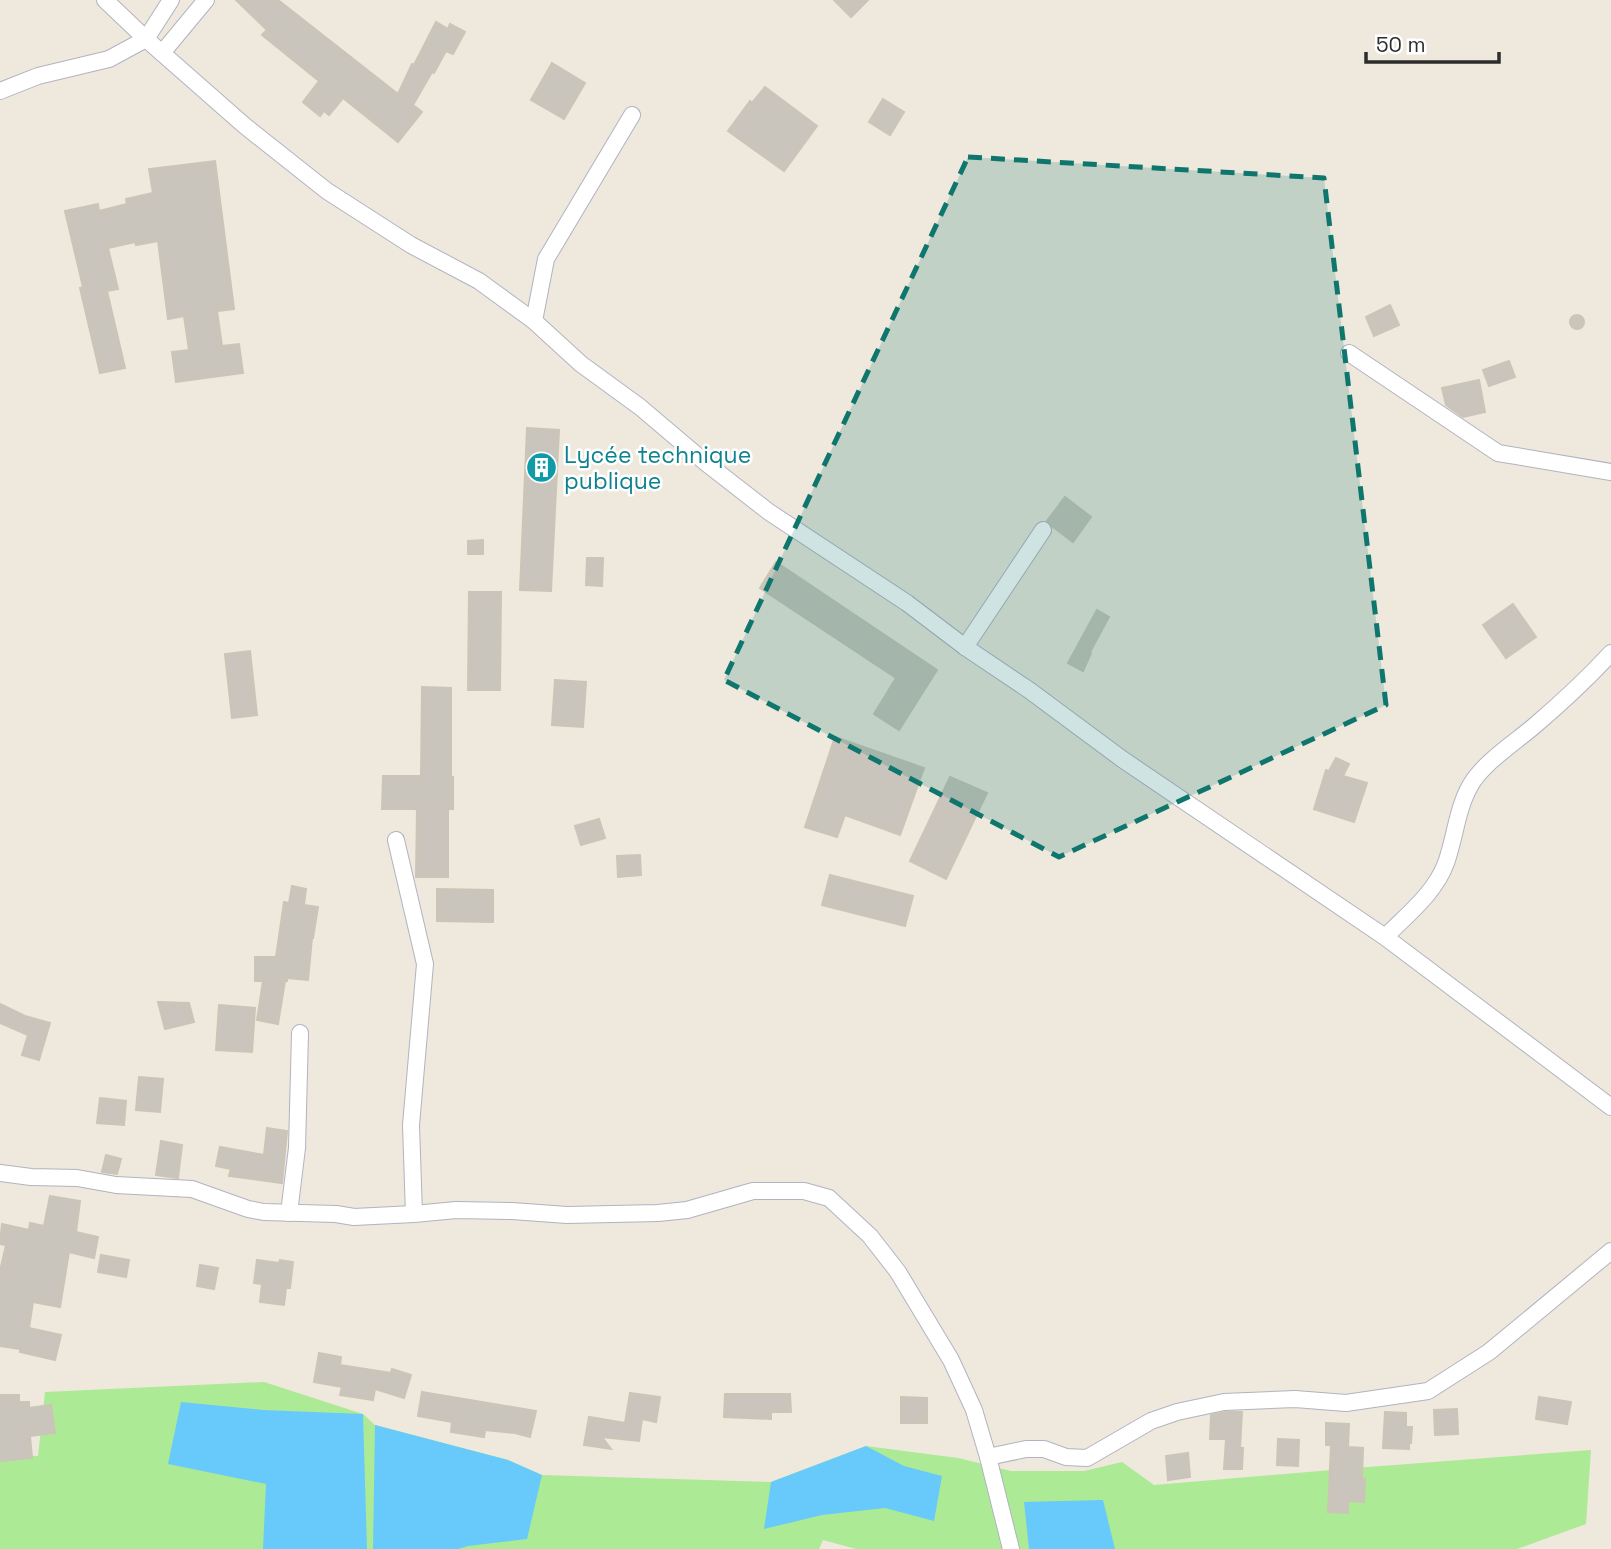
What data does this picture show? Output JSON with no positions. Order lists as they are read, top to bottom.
{
  "places": {
    "building": ["Lycée technique publique"]
  },
  "scale_bar": "50 m"
}
